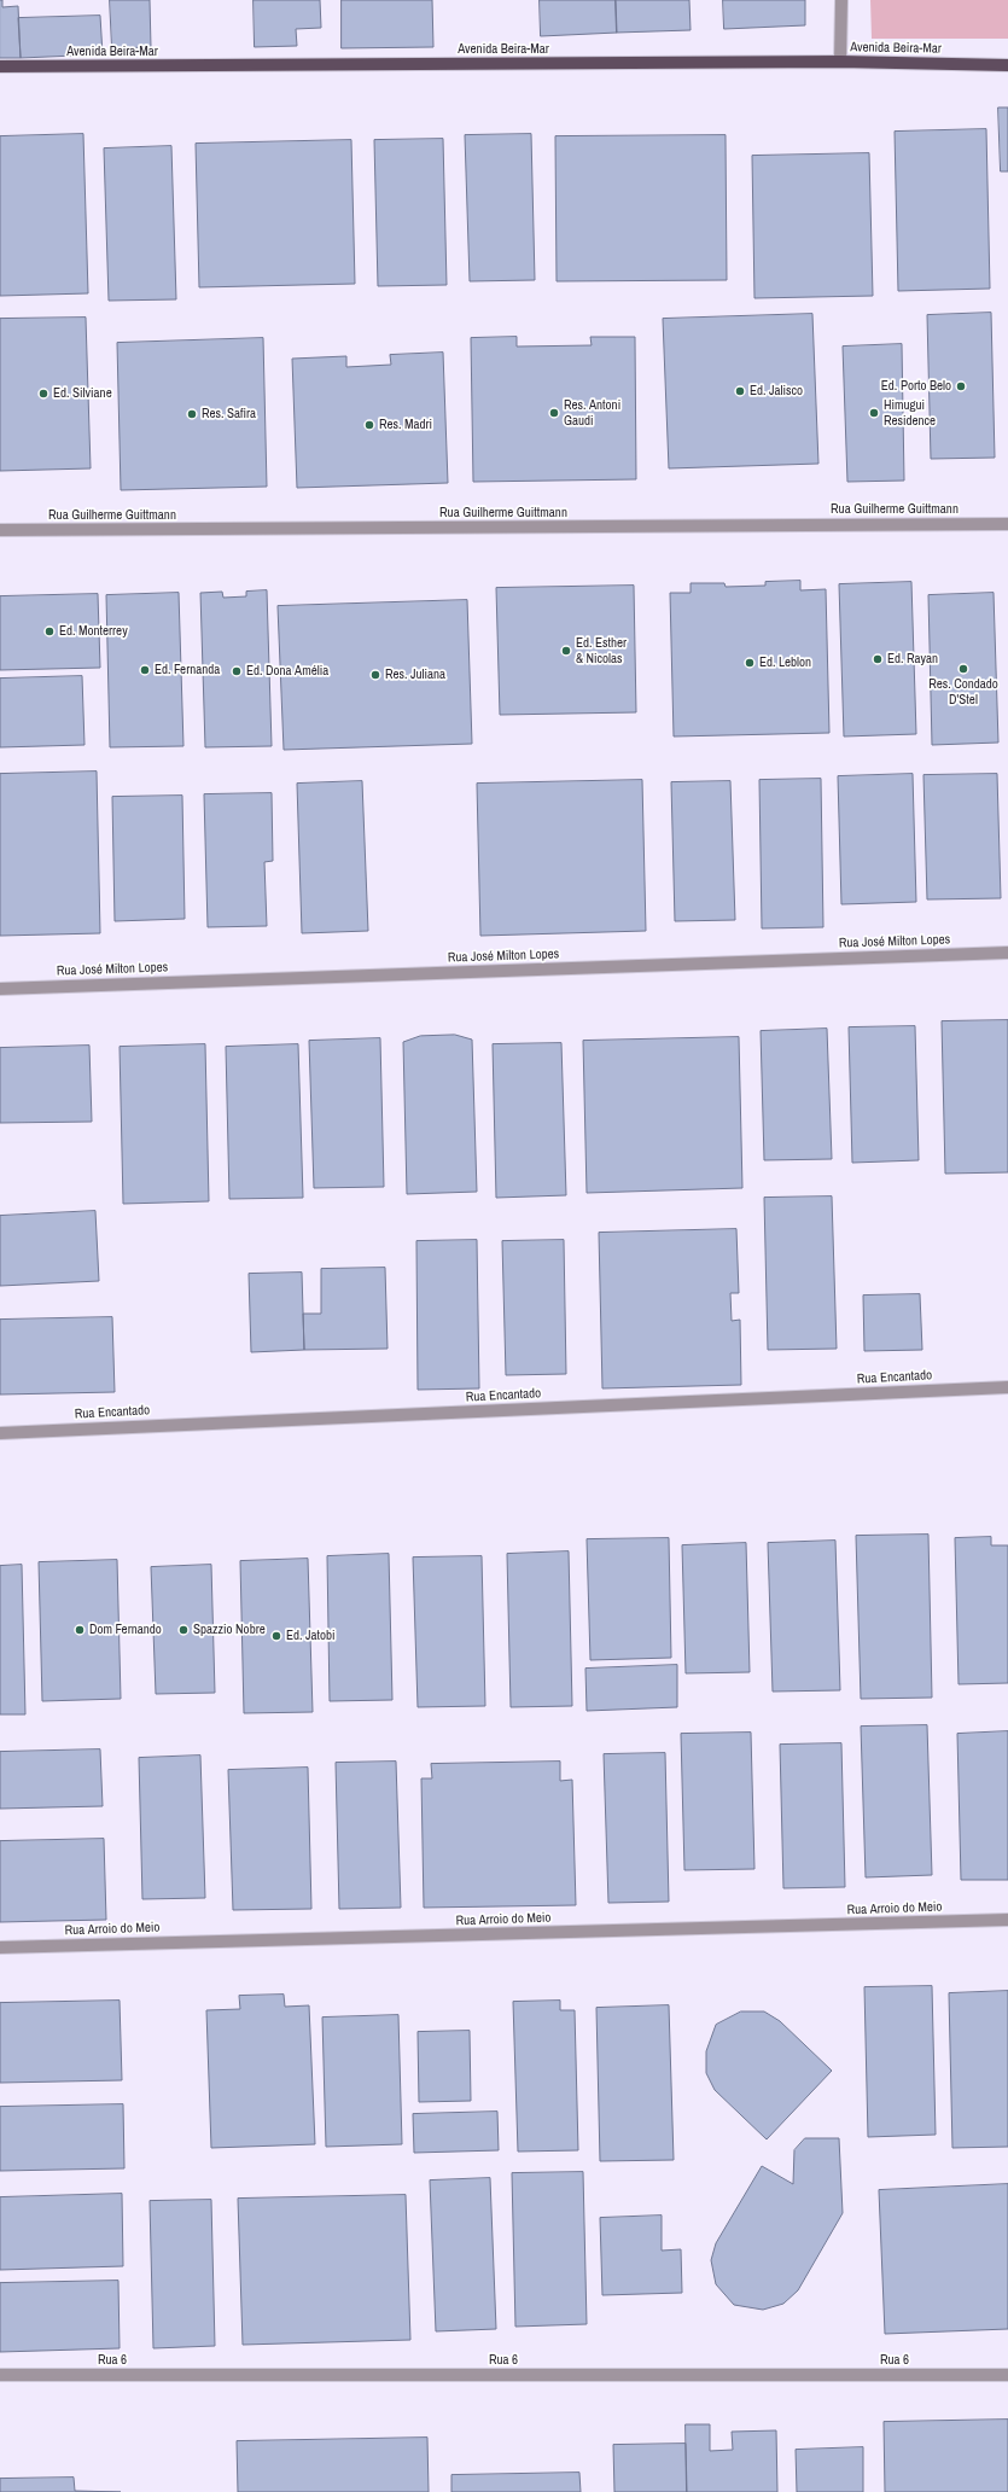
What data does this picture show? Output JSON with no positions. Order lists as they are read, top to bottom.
{
  "streets": {
    "main road": ["Avenida Beira-Mar"],
    "street": [
      "Rua Guilherme Guittmann",
      "Rua José Milton Lopes",
      "Rua Encantado",
      "Rua Arroio do Meio",
      "Rua 6"
    ]
  },
  "places": [
    "Ed. Porto Belo",
    "Ed. Jalisco",
    "Ed. Silviane",
    "Res. Antoni Gaudi",
    "Himugui Residence",
    "Res. Safira",
    "Res. Madri",
    "Ed. Monterrey",
    "Ed. Esther & Nicolas",
    "Ed. Rayan",
    "Ed. Leblon",
    "Res. Condado D'Stel",
    "Ed. Fernanda",
    "Ed. Dona Amélia",
    "Res. Juliana",
    "Dom Fernando",
    "Spazzio Nobre",
    "Ed. Jatobi"
  ]
}
